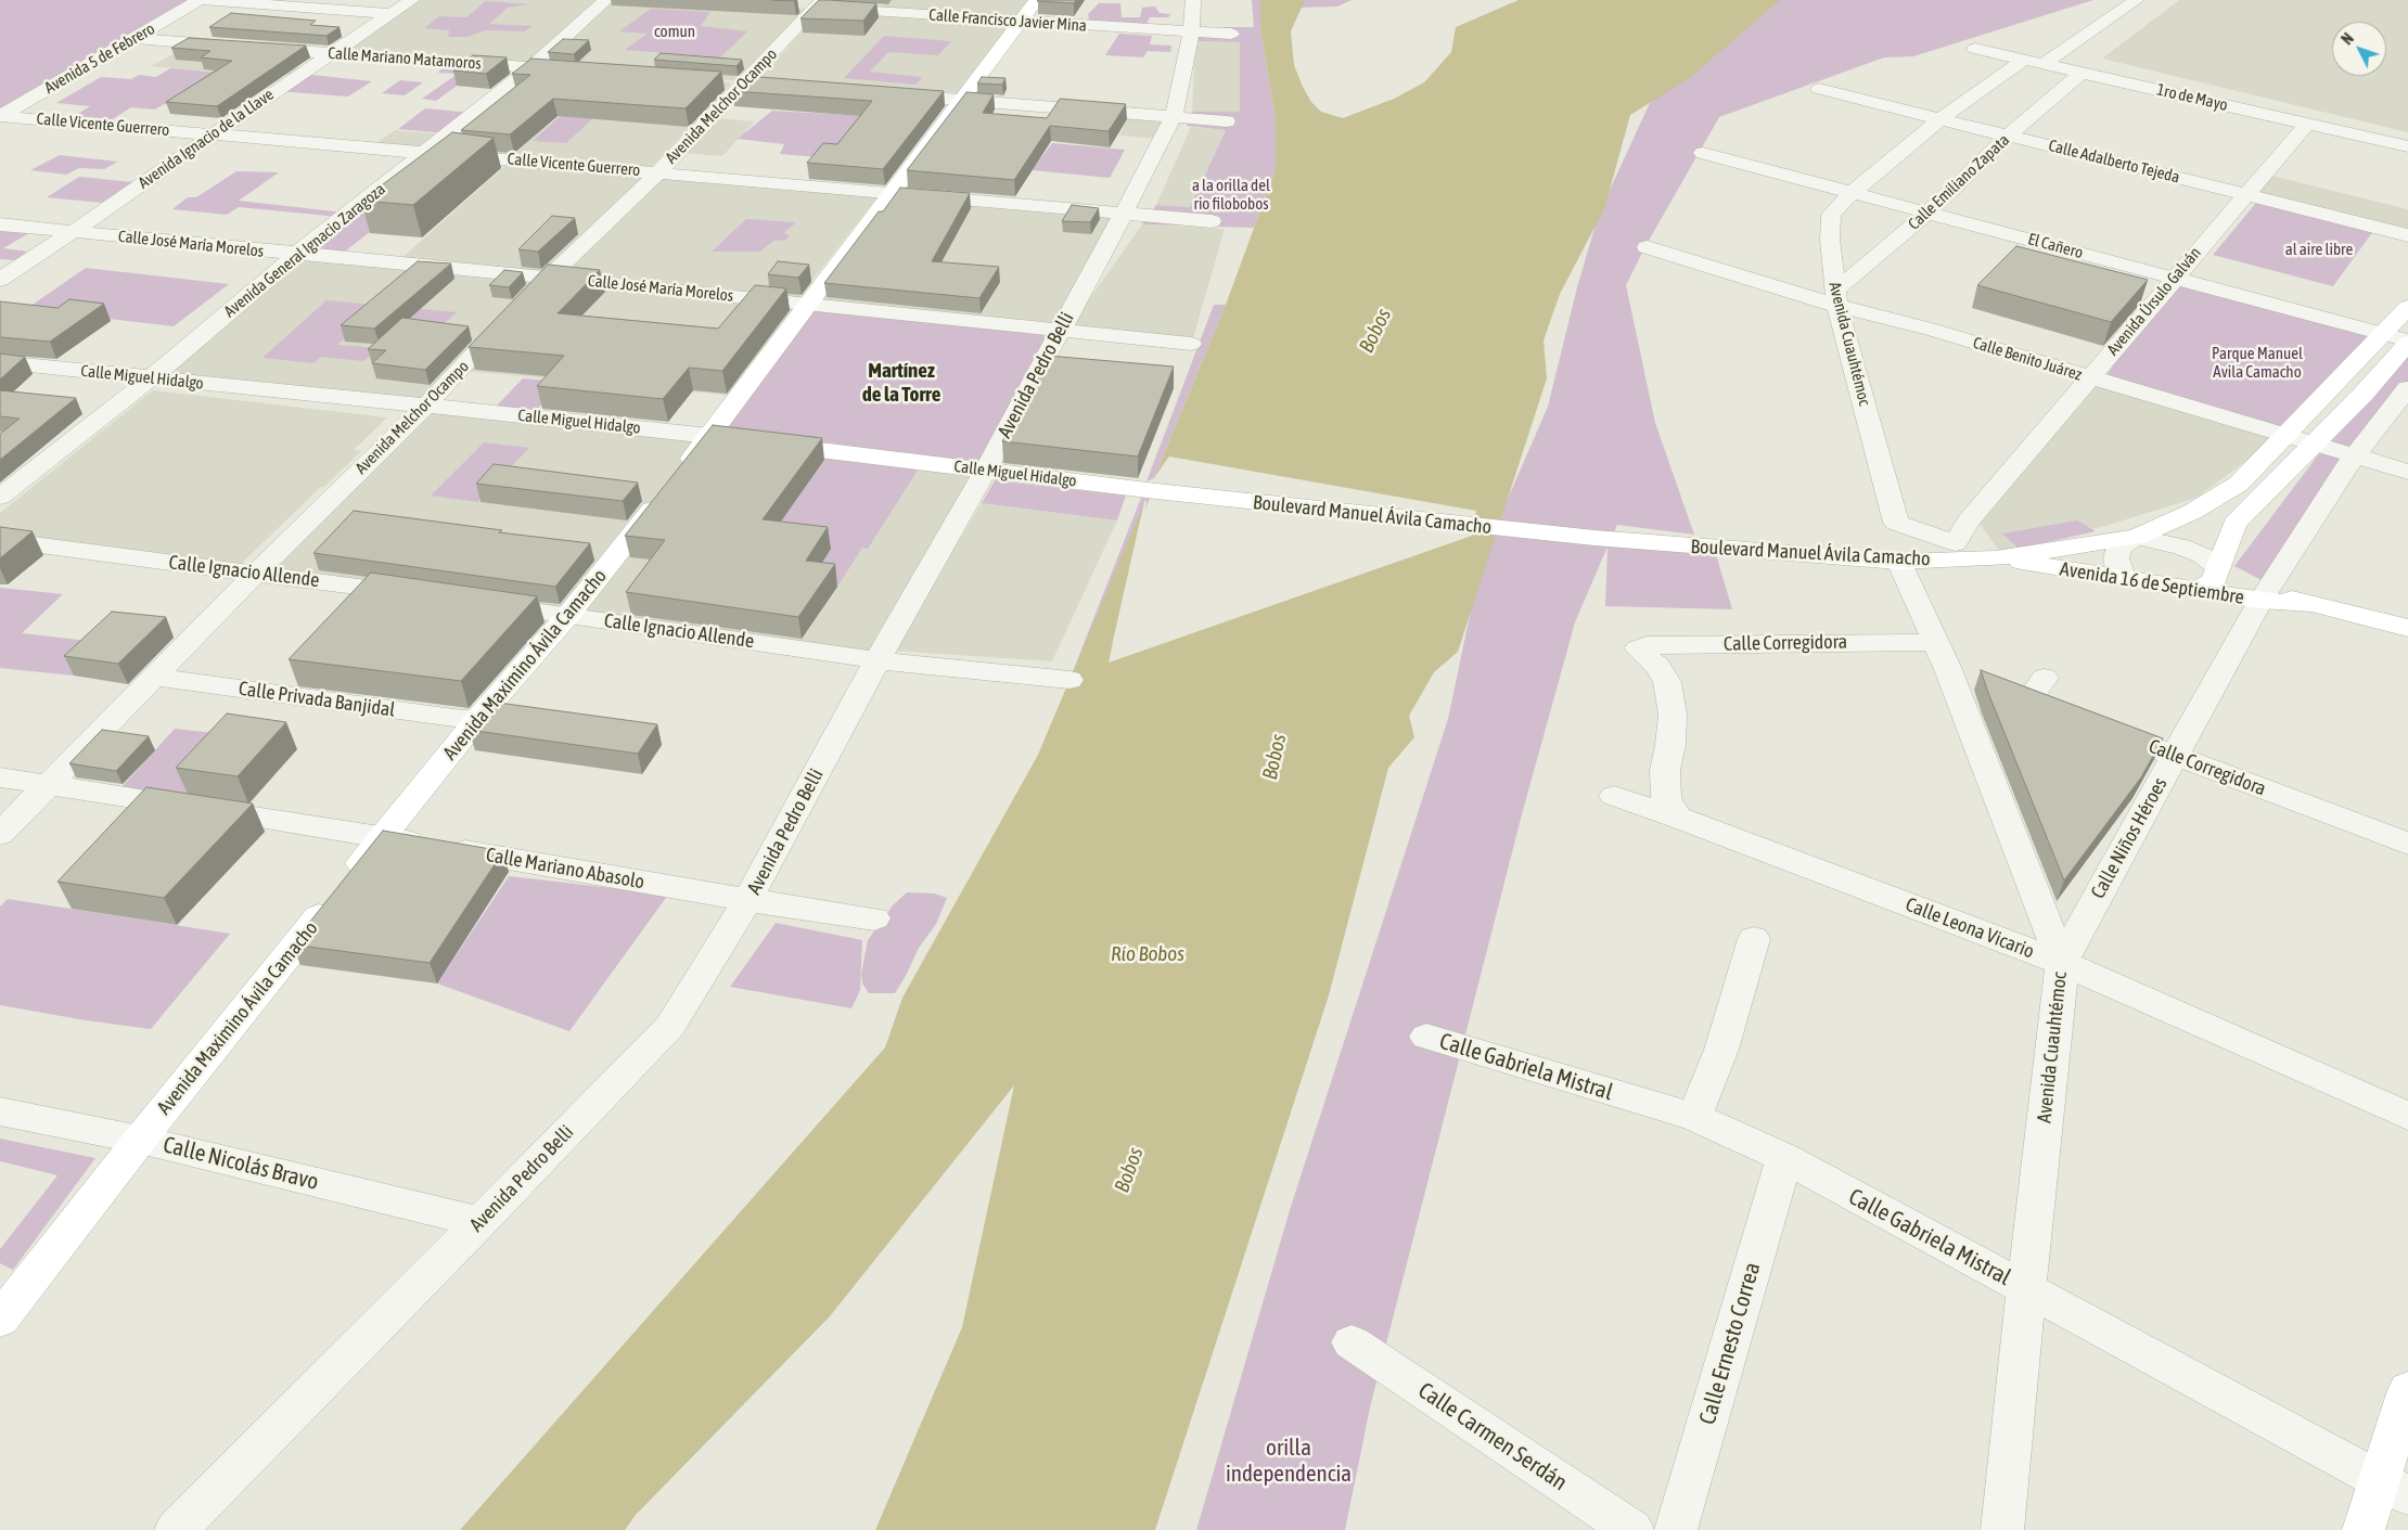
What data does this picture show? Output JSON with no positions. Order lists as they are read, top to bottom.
{
  "streets": {
    "main road": [
      "Calle Miguel Hidalgo",
      "Boulevard Manuel Ávila Camacho",
      "Avenida 16 de Septiembre",
      "Avenida Maximino Ávila Camacho"
    ],
    "street": [
      "Calle Francisco Javier Mina",
      "Avenida 5 de Febrero",
      "Calle Mariano Matamoros",
      "1ro de Mayo",
      "Avenida Melchor Ocampo",
      "Calle Vicente Guerrero",
      "Avenida Ignacio de la Llave",
      "Calle Adalberto Tejeda",
      "Calle Emiliano Zapata",
      "Calle José María Morelos",
      "El Cañero",
      "Avenida General Ignacio Zaragoza",
      "Avenida Úrsulo Galván",
      "Avenida Cuauhtémoc",
      "Calle Benito Juárez",
      "Avenida Pedro Belli",
      "Calle Ignacio Allende",
      "Calle Corregidora",
      "Calle Privada Banjidal",
      "Calle Niños Héroes",
      "Calle Mariano Abasolo",
      "Calle Leona Vicario",
      "Calle Gabriela Mistral",
      "Calle Nicolás Bravo",
      "Calle Ernesto Correa",
      "Calle Carmen Serdán"
    ]
  },
  "crossings": [
    ["Calle Francisco Javier Mina", "Avenida Melchor Ocampo"],
    ["Calle Francisco Javier Mina", "Avenida Pedro Belli"],
    ["Calle Francisco Javier Mina", "Avenida Maximino Ávila Camacho"],
    ["Avenida 5 de Febrero", "Calle Mariano Matamoros"],
    ["Avenida 5 de Febrero", "Calle Vicente Guerrero"],
    ["Calle Mariano Matamoros", "Avenida Ignacio de la Llave"],
    ["Calle Mariano Matamoros", "Avenida General Ignacio Zaragoza"],
    ["1ro de Mayo", "Calle Emiliano Zapata"],
    ["1ro de Mayo", "Avenida Úrsulo Galván"],
    ["1ro de Mayo", "Avenida Cuauhtémoc"],
    ["Avenida Melchor Ocampo", "Calle Vicente Guerrero"],
    ["Avenida Melchor Ocampo", "Calle José María Morelos"],
    ["Avenida Melchor Ocampo", "Calle Miguel Hidalgo"],
    ["Avenida Melchor Ocampo", "Calle Ignacio Allende"],
    ["Avenida Melchor Ocampo", "Calle Privada Banjidal"],
    ["Avenida Melchor Ocampo", "Calle Mariano Abasolo"],
    ["Calle Vicente Guerrero", "Avenida Ignacio de la Llave"],
    ["Calle Vicente Guerrero", "Avenida General Ignacio Zaragoza"],
    ["Calle Vicente Guerrero", "Avenida Pedro Belli"],
    ["Calle Vicente Guerrero", "Avenida Maximino Ávila Camacho"],
    ["Avenida Ignacio de la Llave", "Calle José María Morelos"],
    ["Calle Adalberto Tejeda", "Calle Emiliano Zapata"],
    ["Calle Adalberto Tejeda", "Avenida Úrsulo Galván"],
    ["Calle Adalberto Tejeda", "Avenida Cuauhtémoc"],
    ["Calle Emiliano Zapata", "El Cañero"],
    ["Calle Emiliano Zapata", "Avenida Cuauhtémoc"],
    ["Calle Emiliano Zapata", "Calle Benito Juárez"],
    ["Calle José María Morelos", "Avenida General Ignacio Zaragoza"],
    ["Calle José María Morelos", "Avenida Pedro Belli"],
    ["Calle José María Morelos", "Avenida Maximino Ávila Camacho"],
    ["El Cañero", "Avenida Úrsulo Galván"],
    ["El Cañero", "Avenida Cuauhtémoc"],
    ["El Cañero", "Boulevard Manuel Ávila Camacho"],
    ["Avenida General Ignacio Zaragoza", "Calle Miguel Hidalgo"],
    ["Avenida Úrsulo Galván", "Avenida Cuauhtémoc"],
    ["Avenida Úrsulo Galván", "Calle Benito Juárez"],
    ["Avenida Úrsulo Galván", "Boulevard Manuel Ávila Camacho"],
    ["Avenida Cuauhtémoc", "Calle Benito Juárez"],
    ["Avenida Cuauhtémoc", "Boulevard Manuel Ávila Camacho"],
    ["Avenida Cuauhtémoc", "Calle Corregidora"],
    ["Avenida Cuauhtémoc", "Calle Niños Héroes"],
    ["Avenida Cuauhtémoc", "Calle Leona Vicario"],
    ["Avenida Cuauhtémoc", "Calle Gabriela Mistral"],
    ["Calle Benito Juárez", "Boulevard Manuel Ávila Camacho"],
    ["Calle Benito Juárez", "Calle Niños Héroes"],
    ["Avenida Pedro Belli", "Calle Miguel Hidalgo"],
    ["Avenida Pedro Belli", "Calle Ignacio Allende"],
    ["Avenida Pedro Belli", "Calle Mariano Abasolo"],
    ["Avenida Pedro Belli", "Calle Nicolás Bravo"],
    ["Calle Miguel Hidalgo", "Boulevard Manuel Ávila Camacho"],
    ["Calle Miguel Hidalgo", "Avenida Maximino Ávila Camacho"],
    ["Boulevard Manuel Ávila Camacho", "Avenida 16 de Septiembre"],
    ["Calle Ignacio Allende", "Avenida Maximino Ávila Camacho"],
    ["Avenida 16 de Septiembre", "Calle Niños Héroes"],
    ["Calle Corregidora", "Calle Niños Héroes"],
    ["Calle Corregidora", "Calle Leona Vicario"],
    ["Avenida Maximino Ávila Camacho", "Calle Privada Banjidal"],
    ["Avenida Maximino Ávila Camacho", "Calle Mariano Abasolo"],
    ["Avenida Maximino Ávila Camacho", "Calle Nicolás Bravo"],
    ["Calle Niños Héroes", "Calle Leona Vicario"],
    ["Calle Gabriela Mistral", "Calle Ernesto Correa"]
  ],
  "districts": ["Martínez de la Torre"],
  "water": ["Bobos", "Río Bobos"],
  "parks": [
    "comun",
    "a la orilla del rio filobobos",
    "al aire libre",
    "Parque Manuel Avila Camacho",
    "orilla independencia"
  ],
  "north": "top left"
}
